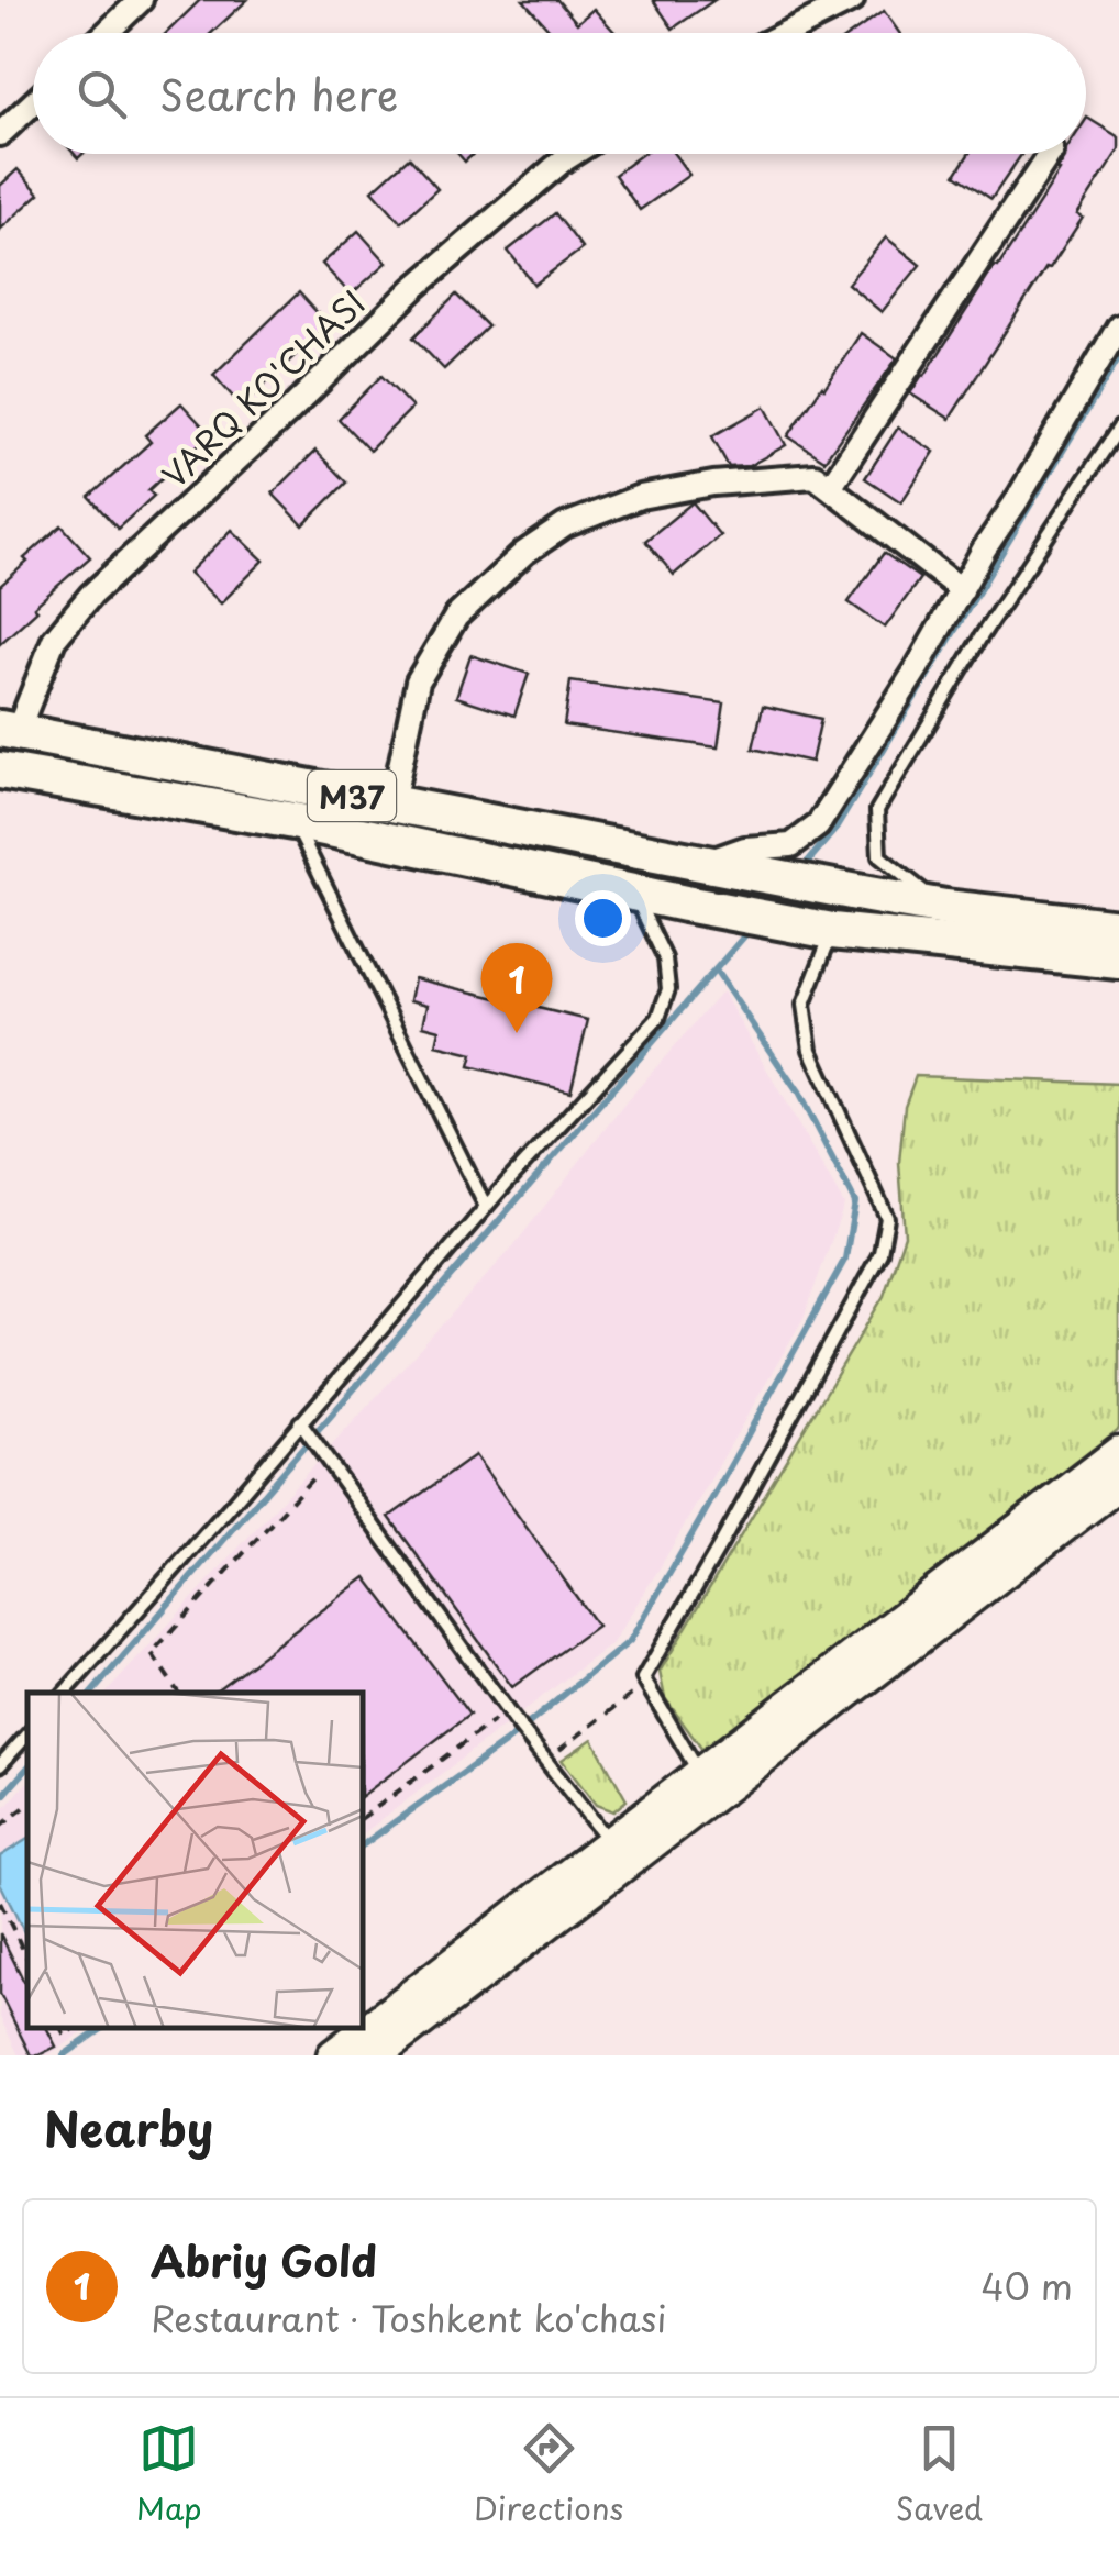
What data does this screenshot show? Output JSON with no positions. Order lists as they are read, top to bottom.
{
  "streets": {
    "highway": ["M37"],
    "street": ["VARQ KO'CHASI"]
  },
  "crossings": [
    ["VARQ KO'CHASI", "M37"]
  ],
  "page": {
    "search": "Search here",
    "pins": "1",
    "heading": "Nearby",
    "list": [
      {
        "mark": "1",
        "name": "Abriy Gold",
        "note": "Restaurant · Toshkent ko'chasi",
        "value": "40 m"
      }
    ],
    "nav": ["Map", "Directions", "Saved"]
  }
}
